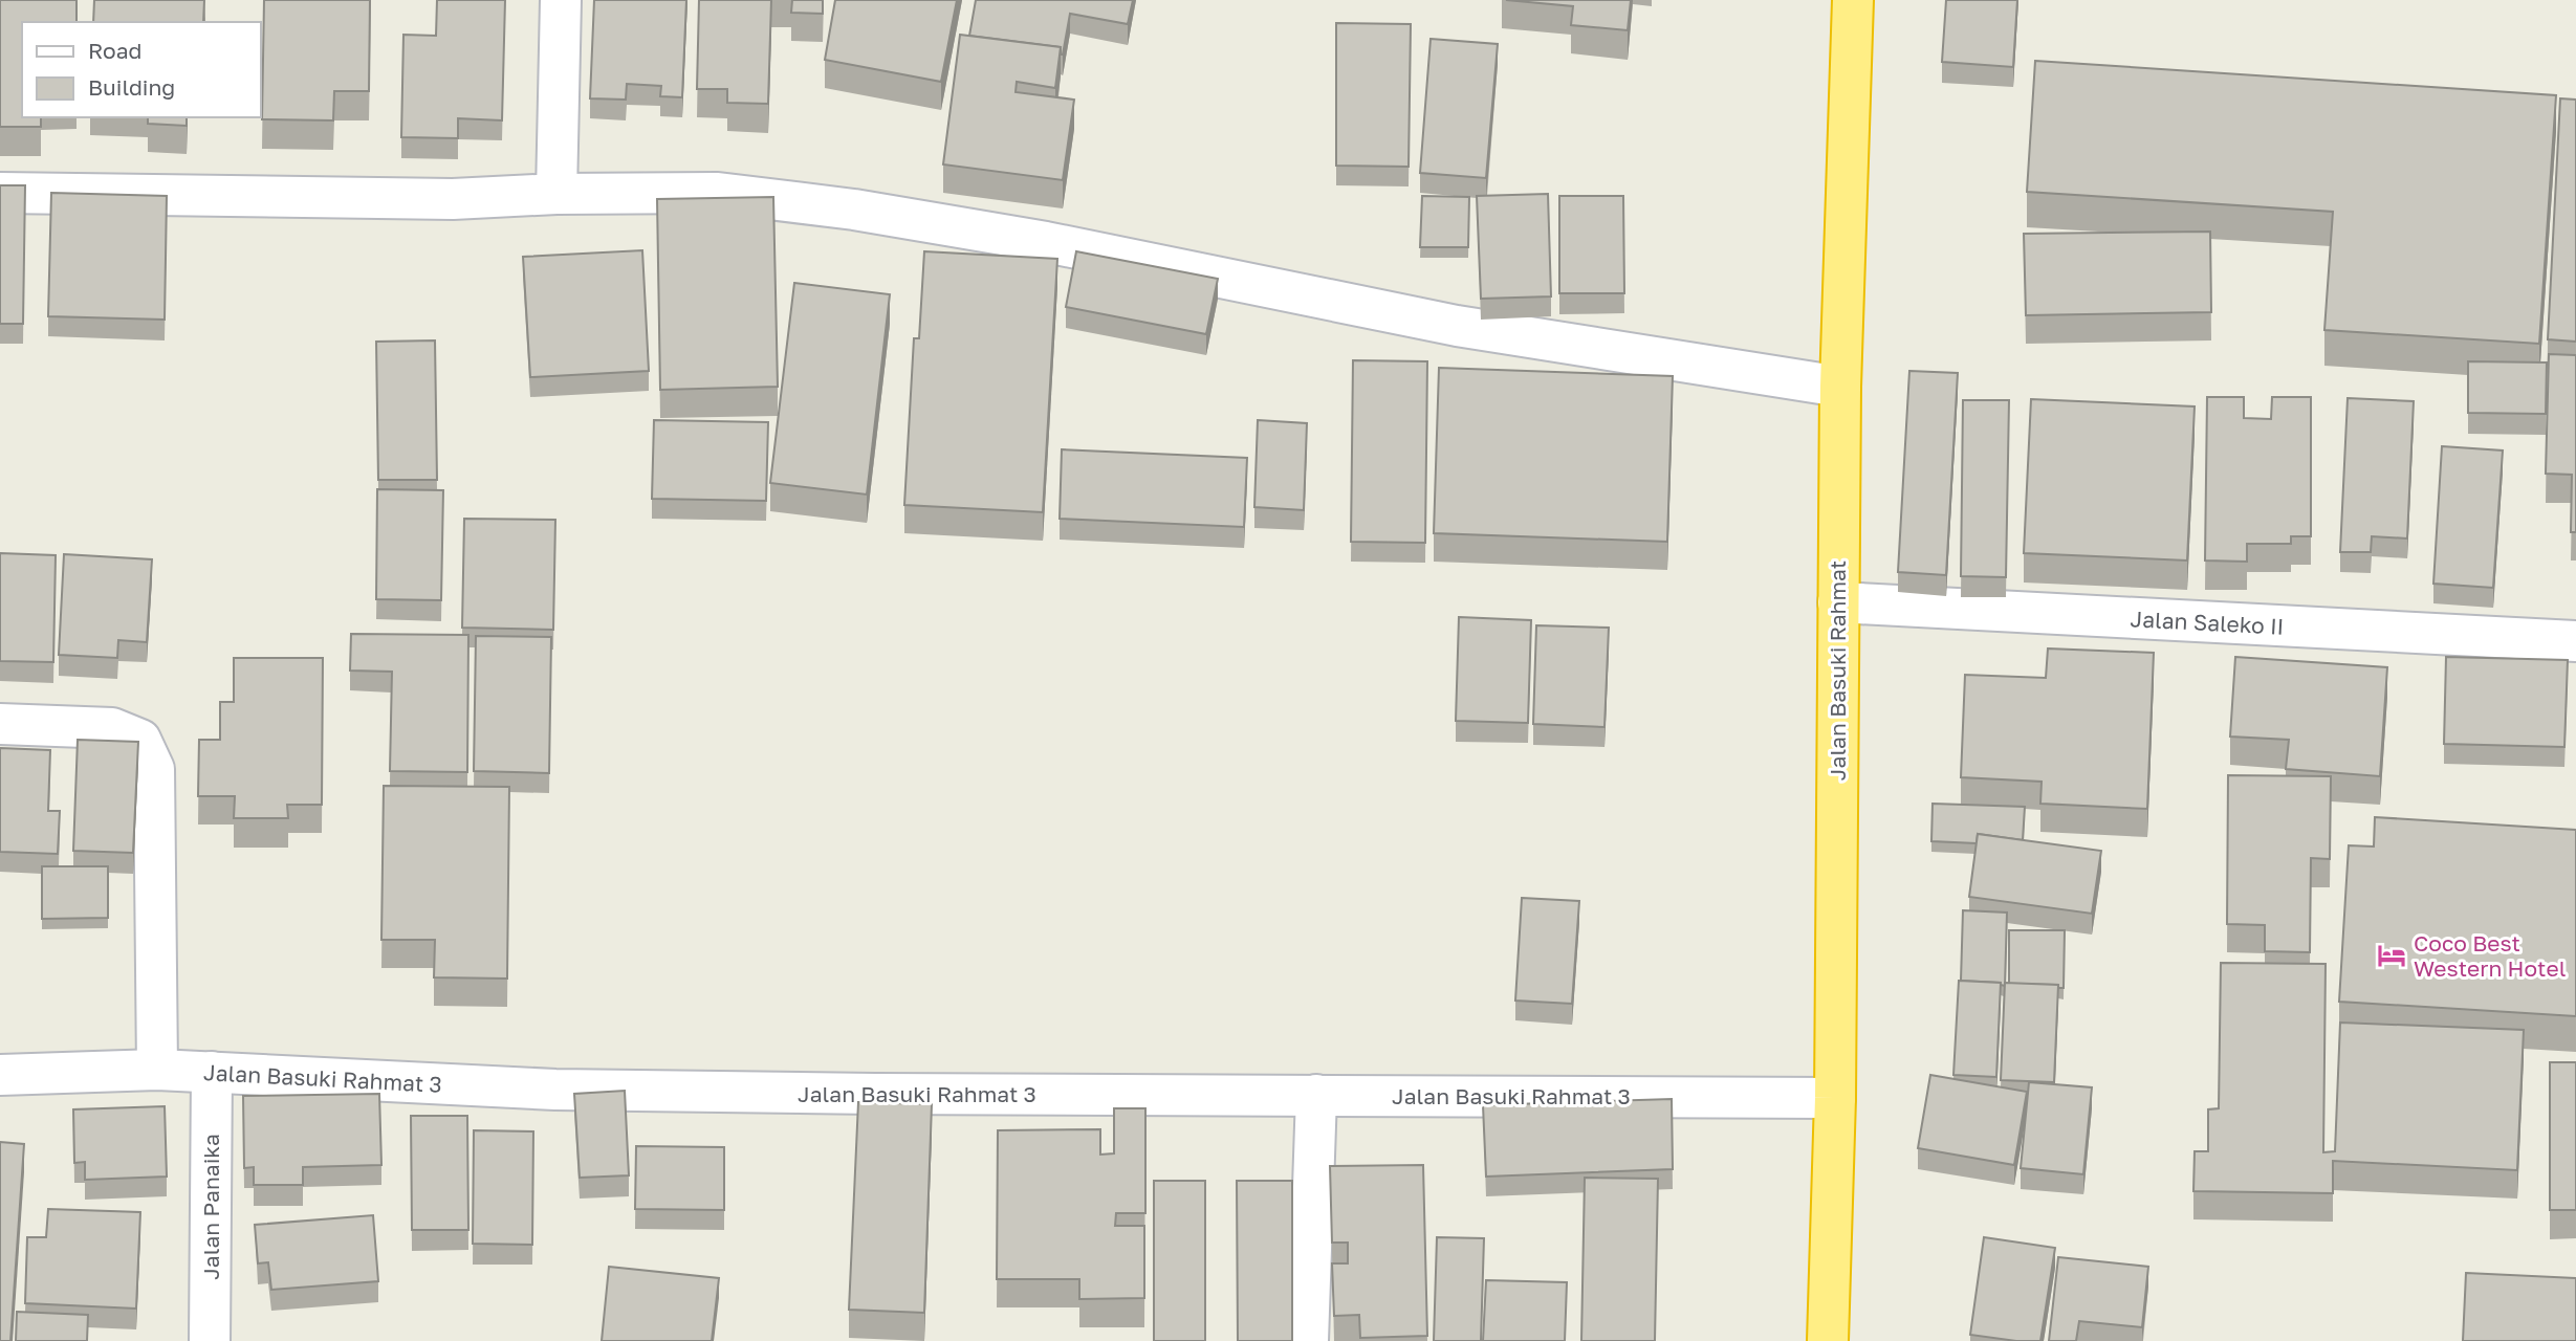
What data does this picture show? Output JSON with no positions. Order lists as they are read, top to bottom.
{
  "streets": {
    "highway": ["Jalan Basuki Rahmat"],
    "street": ["Jalan Saleko II", "Jalan Basuki Rahmat 3", "Jalan Panaika"]
  },
  "crossings": [
    ["Jalan Saleko II", "Jalan Basuki Rahmat"],
    ["Jalan Basuki Rahmat", "Jalan Basuki Rahmat 3"],
    ["Jalan Basuki Rahmat 3", "Jalan Panaika"]
  ],
  "places": {
    "hotel": ["Coco Best Western Hotel"]
  },
  "legend": ["Road", "Building"]
}
